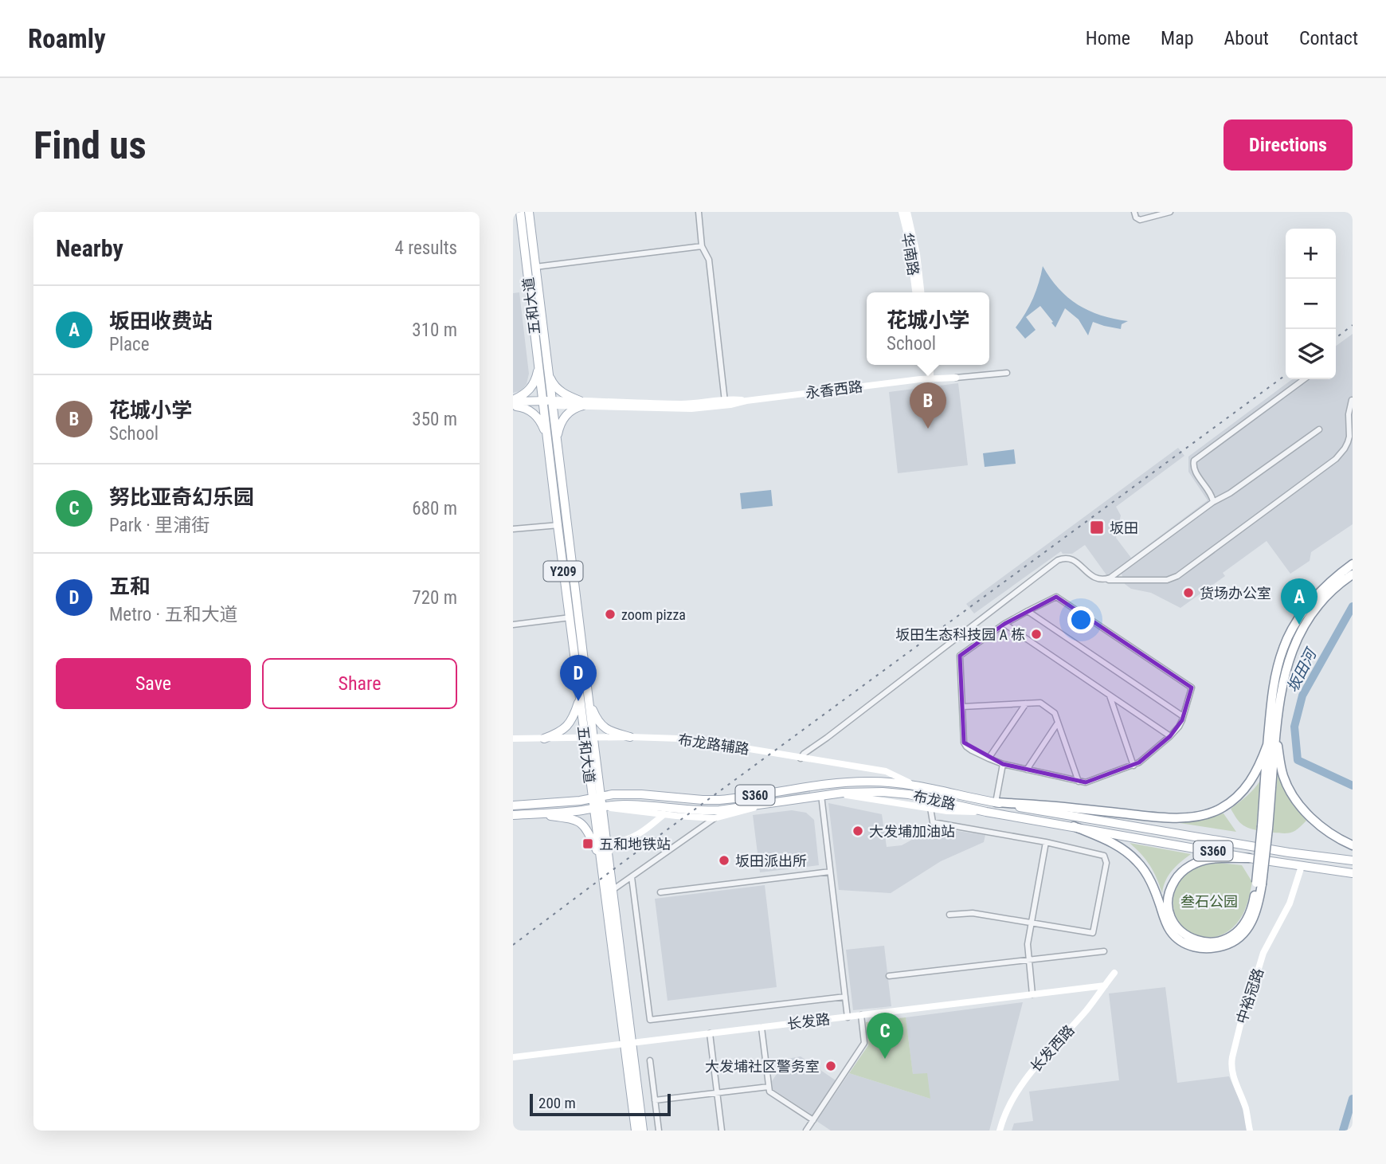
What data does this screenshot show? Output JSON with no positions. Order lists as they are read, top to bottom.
{
  "streets": {
    "main road": [
      "华南路",
      "五和大道",
      "永香西路",
      "Y209",
      "布龙路辅路",
      "S360",
      "布龙路",
      "中裕冠路",
      "长发路",
      "长发西路"
    ]
  },
  "crossings": [
    ["五和大道", "永香西路"],
    ["五和大道", "布龙路辅路"],
    ["五和大道", "布龙路"],
    ["五和大道", "长发路"],
    ["布龙路辅路", "布龙路"],
    ["布龙路", "中裕冠路"],
    ["长发路", "长发西路"]
  ],
  "water": ["坂田河"],
  "parks": ["叁石公园"],
  "places": {
    "transit": ["坂田", "五和地铁站"],
    "other": [
      "货场办公室",
      "zoom pizza",
      "坂田生态科技园 A 栋",
      "大发埔加油站",
      "坂田派出所",
      "大发埔社区警务室"
    ]
  },
  "scale_bar": "200 m",
  "page": {
    "header": "Roamly",
    "nav": [
      "Home",
      "Map",
      "About",
      "Contact"
    ],
    "buttons": [
      "Directions",
      ["Save", "Share"]
    ],
    "title": "Find us",
    "heading": ["Nearby", "4 results"],
    "map_buttons": ["+", "−"],
    "list": [
      {
        "mark": "A",
        "name": "坂田收费站",
        "note": "Place",
        "value": "310 m"
      },
      {
        "mark": "B",
        "name": "花城小学",
        "note": "School",
        "value": "350 m"
      },
      {
        "mark": "C",
        "name": "努比亚奇幻乐园",
        "note": "Park · 里浦街",
        "value": "680 m"
      },
      {
        "mark": "D",
        "name": "五和",
        "note": "Metro · 五和大道",
        "value": "720 m"
      }
    ],
    "popup": ["花城小学", "School"],
    "pins": [
      "B",
      "A",
      "D",
      "C"
    ],
    "scale": "200 m"
  }
}
